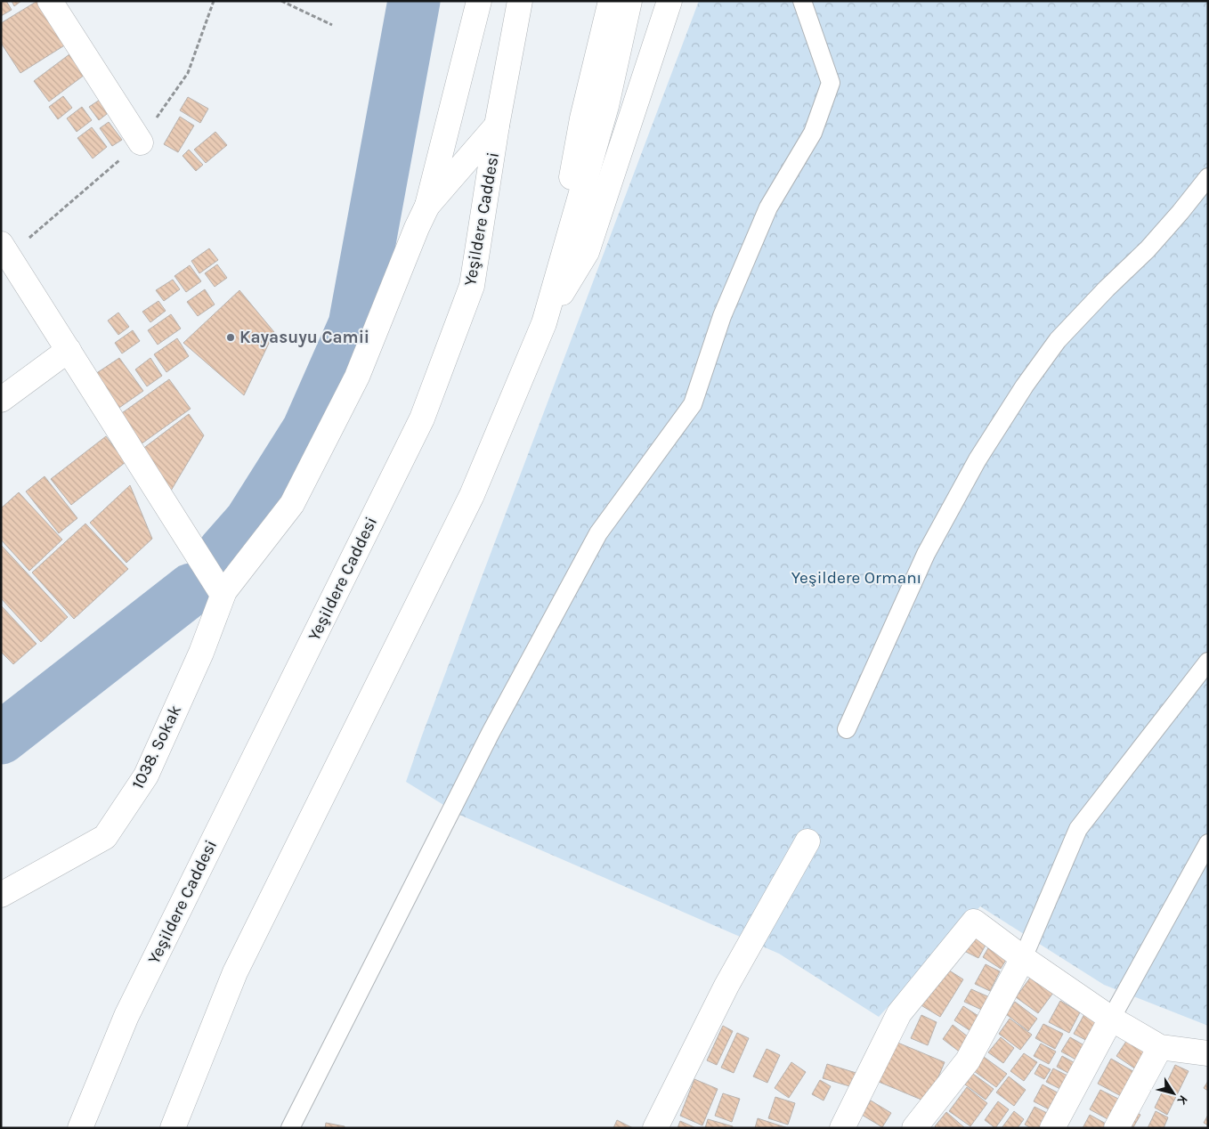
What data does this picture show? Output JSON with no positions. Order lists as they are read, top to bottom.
{
  "streets": {
    "main road": ["Yeşildere Caddesi", "1038. Sokak"]
  },
  "parks": ["Yeşildere Ormanı"],
  "places": ["Kayasuyu Camii"],
  "north": "bottom right"
}
